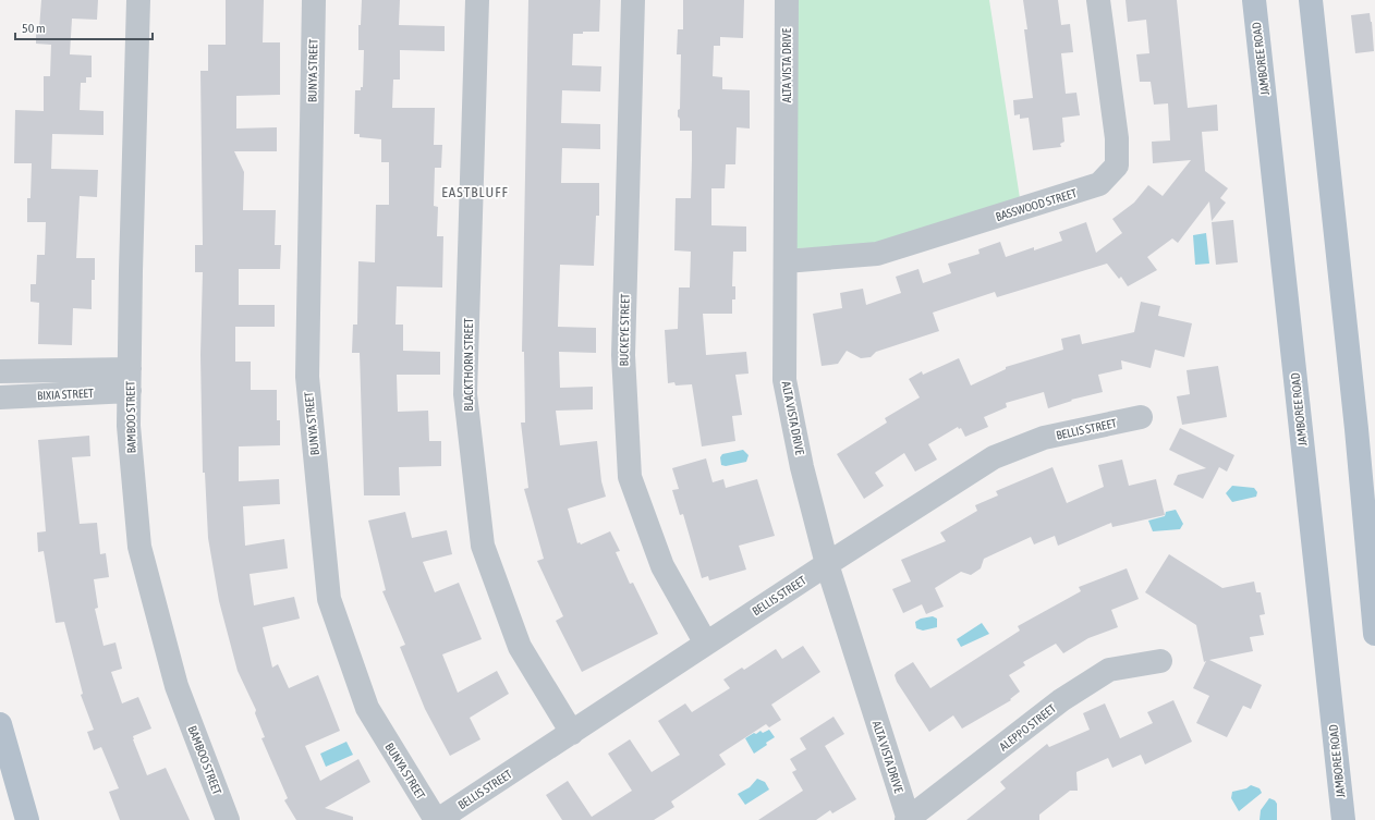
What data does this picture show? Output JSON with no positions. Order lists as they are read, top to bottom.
{
  "streets": {
    "main road": ["JAMBOREE ROAD"],
    "street": [
      "ALTA VISTA DRIVE",
      "BUNYA STREET",
      "BASSWOOD STREET",
      "BUCKEYE STREET",
      "BLACKTHORN STREET",
      "BIXIA STREET",
      "BAMBOO STREET",
      "BELLIS STREET",
      "ALEPPO STREET"
    ]
  },
  "crossings": [
    ["ALTA VISTA DRIVE", "BASSWOOD STREET"],
    ["ALTA VISTA DRIVE", "BELLIS STREET"],
    ["ALTA VISTA DRIVE", "ALEPPO STREET"],
    ["BUNYA STREET", "BELLIS STREET"],
    ["BUCKEYE STREET", "BELLIS STREET"],
    ["BLACKTHORN STREET", "BELLIS STREET"],
    ["BIXIA STREET", "BAMBOO STREET"]
  ],
  "districts": ["EASTBLUFF"],
  "scale_bar": "50 m"
}
